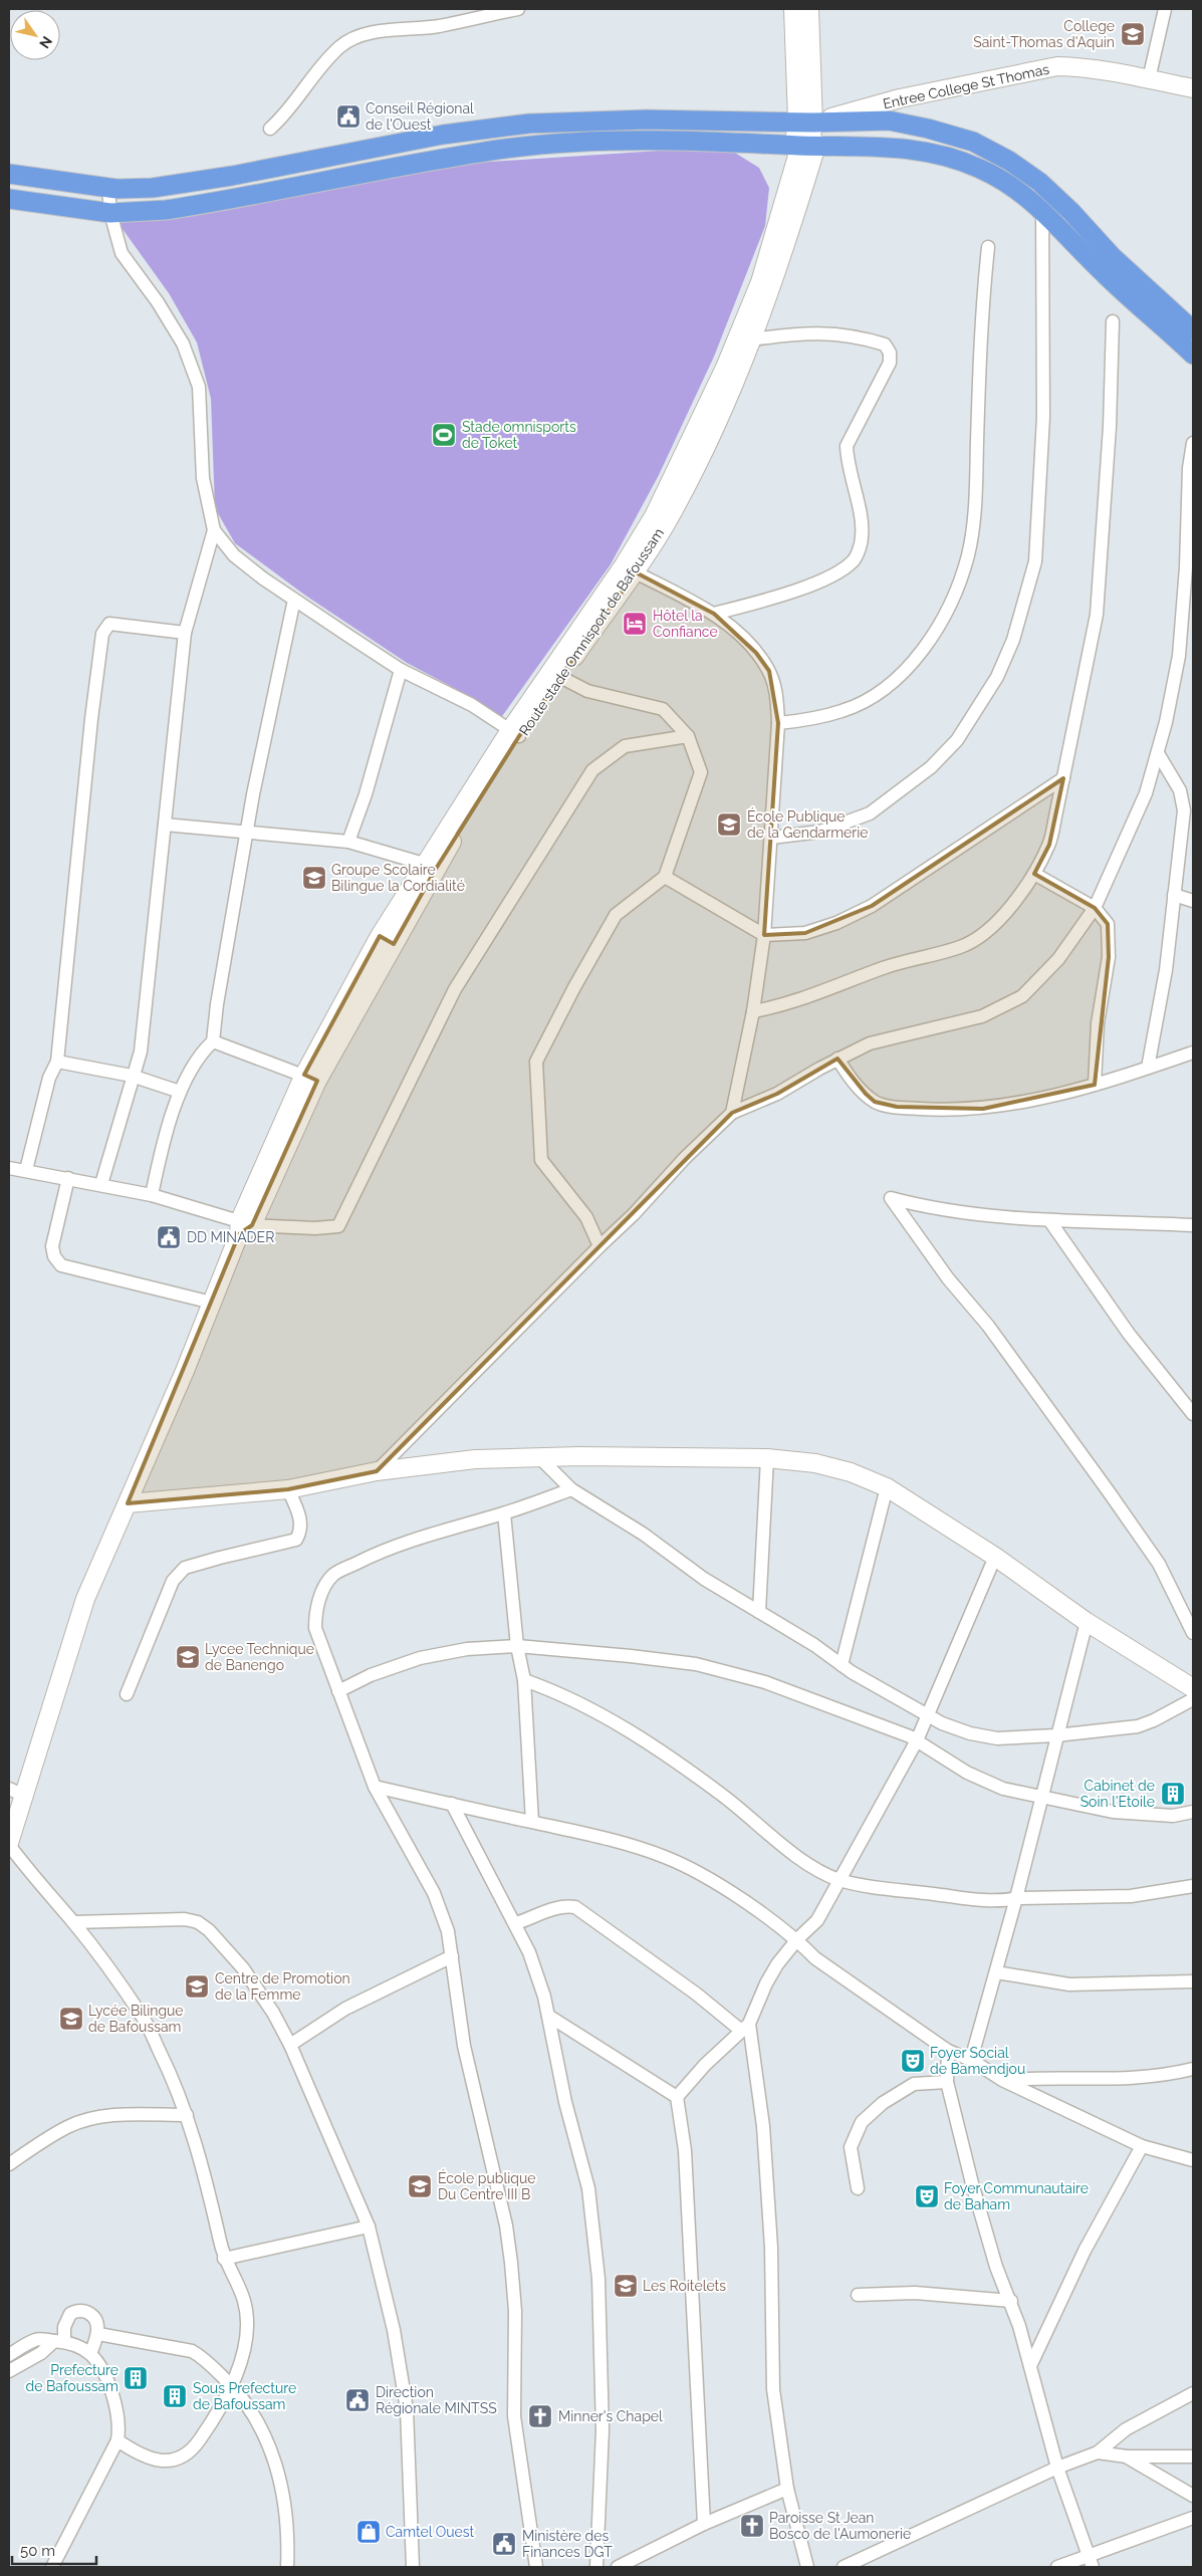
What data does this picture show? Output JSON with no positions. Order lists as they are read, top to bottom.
{
  "streets": {
    "street": ["Entree College St Thomas", "Route stade Omnisport de Bafoussam"]
  },
  "crossings": [
    ["Entree College St Thomas", "Route stade Omnisport de Bafoussam"]
  ],
  "places": {
    "school or university": [
      "College Saint-Thomas d'Aquin",
      "École Publique de la Gendarmerie",
      "Groupe Scolaire Bilingue la Cordialité",
      "Lycee Technique de Banengo",
      "Centre de Promotion de la Femme",
      "Lycée Bilingue de Bafoussam",
      "École publique Du Centre III B",
      "Les Roitelets"
    ],
    "public building": [
      "Conseil Régional de l'Ouest",
      "DD MINADER",
      "Direction Régionale MINTSS",
      "Ministère des Finances DGT"
    ],
    "sports": ["Stade omnisports de Toket"],
    "hotel": ["Hôtel la Confiance"],
    "building": ["Cabinet de Soin l'Etoile", "Prefecture de Bafoussam", "Sous Prefecture de Bafoussam"],
    "theatre": ["Foyer Social de Bamendjou", "Foyer Communautaire de Baham"],
    "church": ["Minner's Chapel", "Paroisse St Jean Bosco de l'Aumonerie"],
    "shop": ["Camtel Ouest"]
  },
  "scale_bar": "50 m",
  "north": "bottom right"
}
